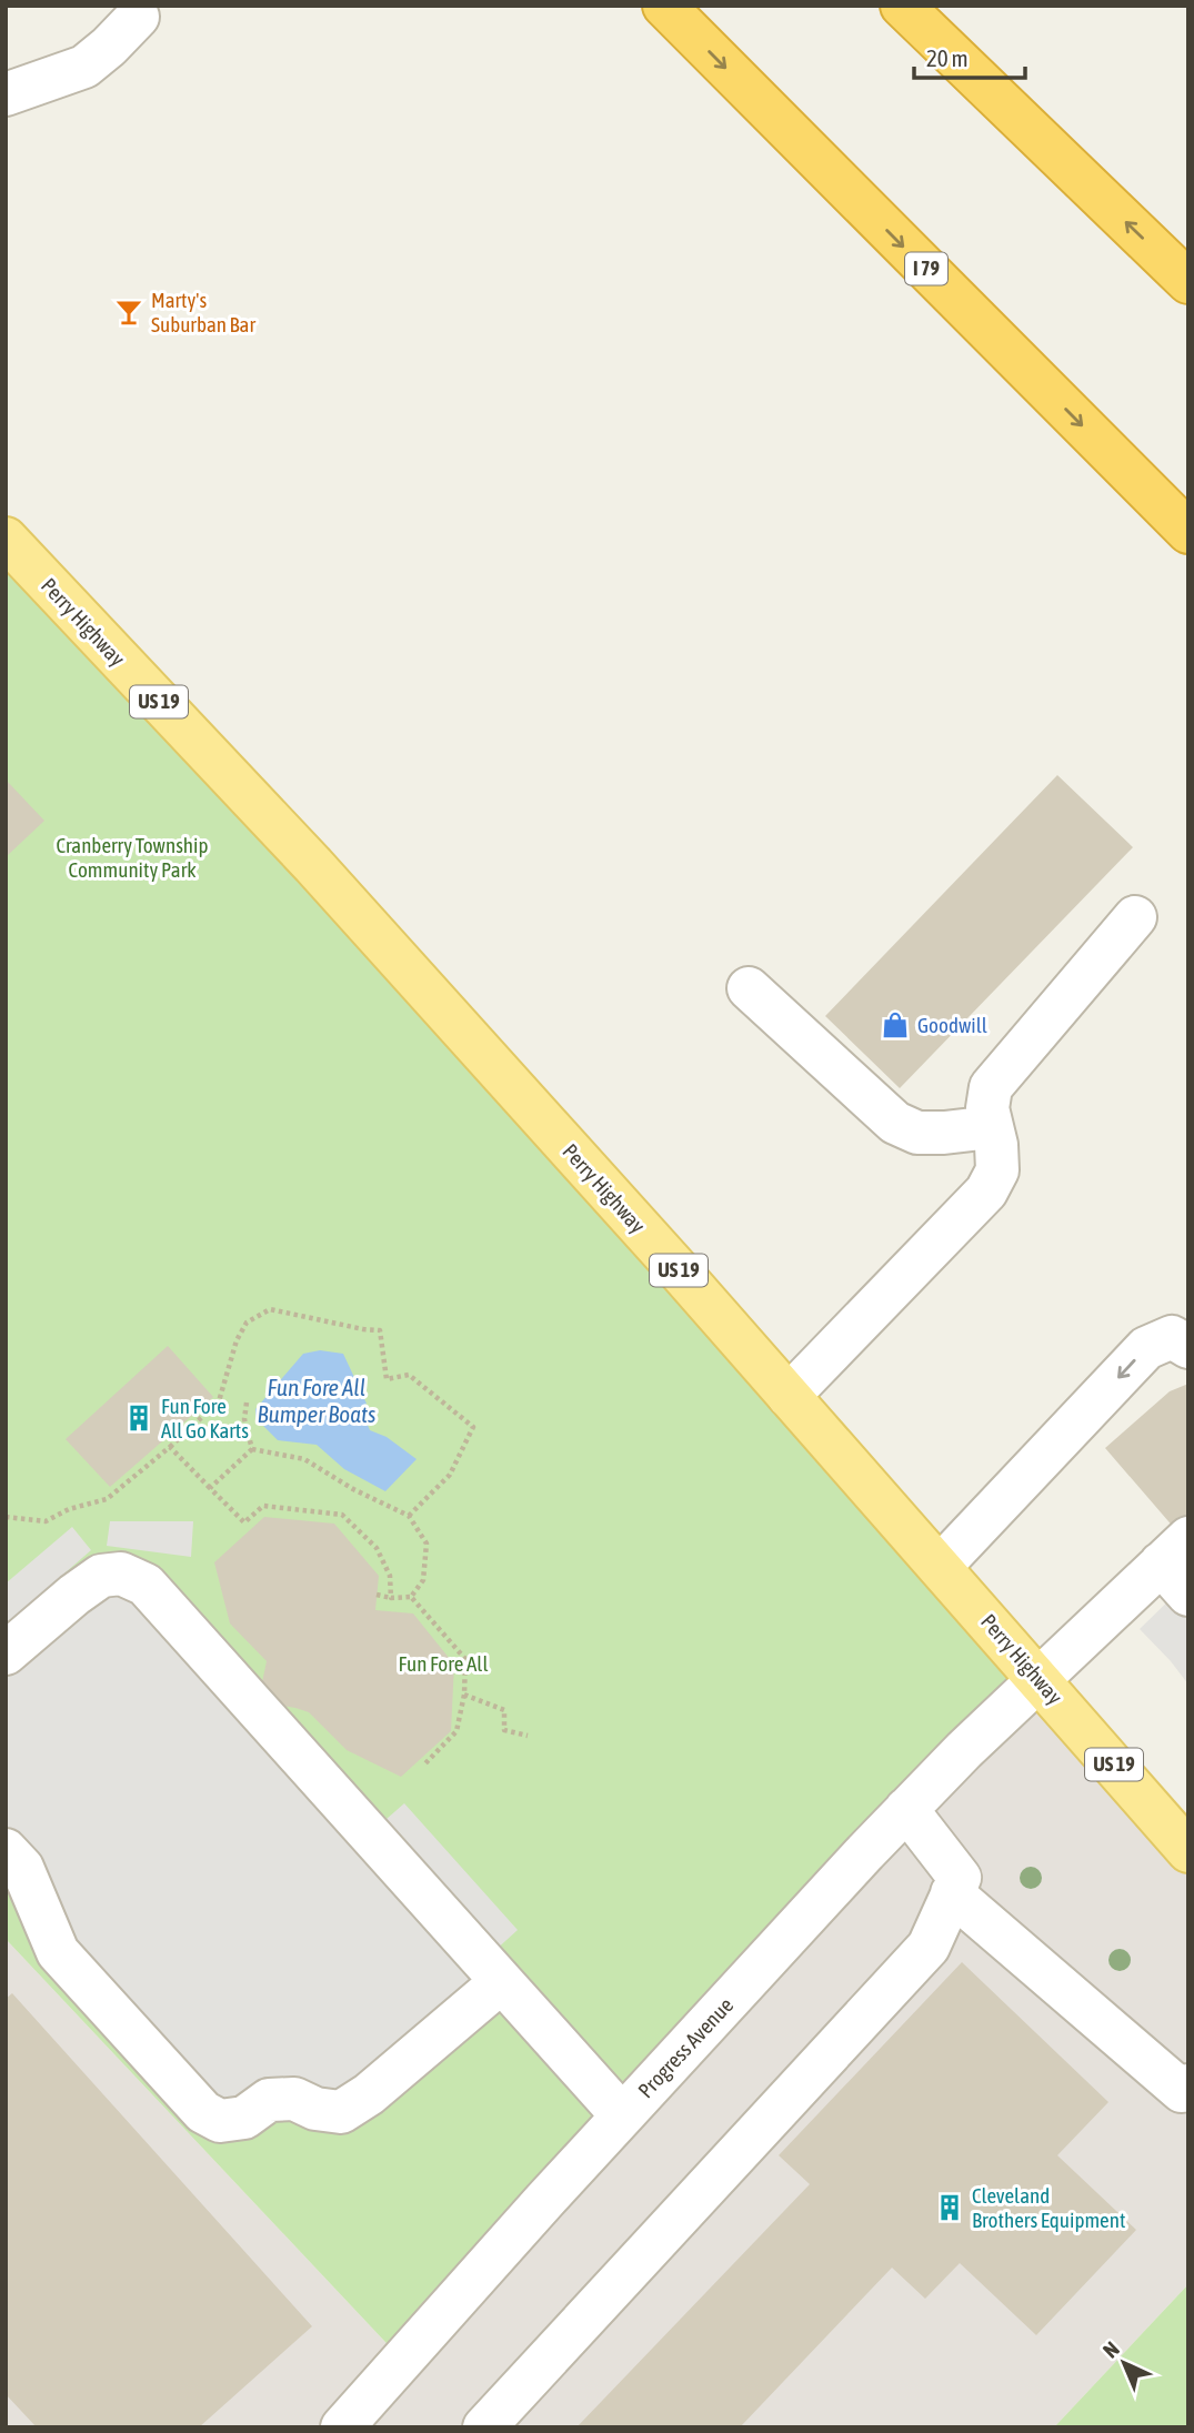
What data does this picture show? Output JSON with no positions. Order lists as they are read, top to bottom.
{
  "streets": {
    "highway": ["I 79"],
    "main road": ["Perry Highway", "US 19"],
    "street": ["Progress Avenue"]
  },
  "crossings": [
    ["Perry Highway", "Progress Avenue"]
  ],
  "water": ["Fun Fore All Bumper Boats"],
  "parks": ["Cranberry Township Community Park", "Fun Fore All"],
  "places": {
    "bar": ["Marty's Suburban Bar"],
    "shop": ["Goodwill"],
    "building": ["Fun Fore All Go Karts", "Cleveland Brothers Equipment"]
  },
  "scale_bar": "20 m",
  "north": "top left"
}
